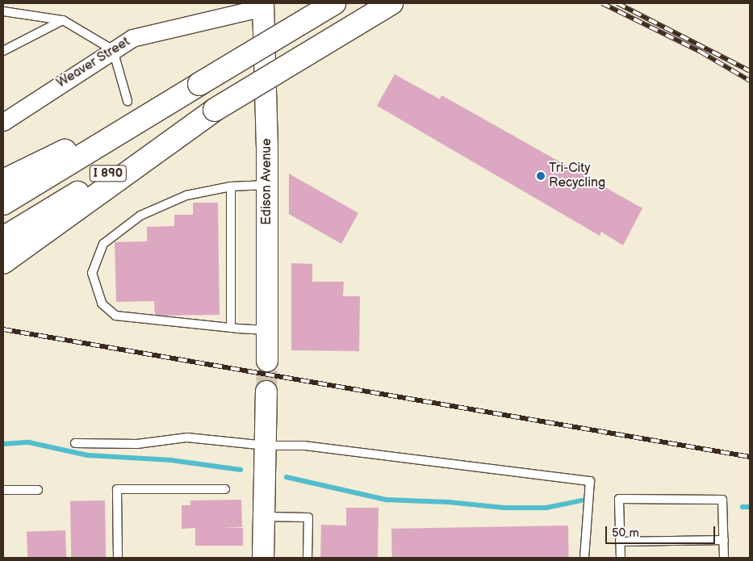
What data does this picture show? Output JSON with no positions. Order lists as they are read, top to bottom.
{
  "streets": {
    "highway": ["I 890"],
    "street": ["Weaver Street", "Edison Avenue"]
  },
  "crossings": [
    ["Weaver Street", "Edison Avenue"]
  ],
  "places": ["Tri-City Recycling"],
  "scale_bar": "50 m"
}
